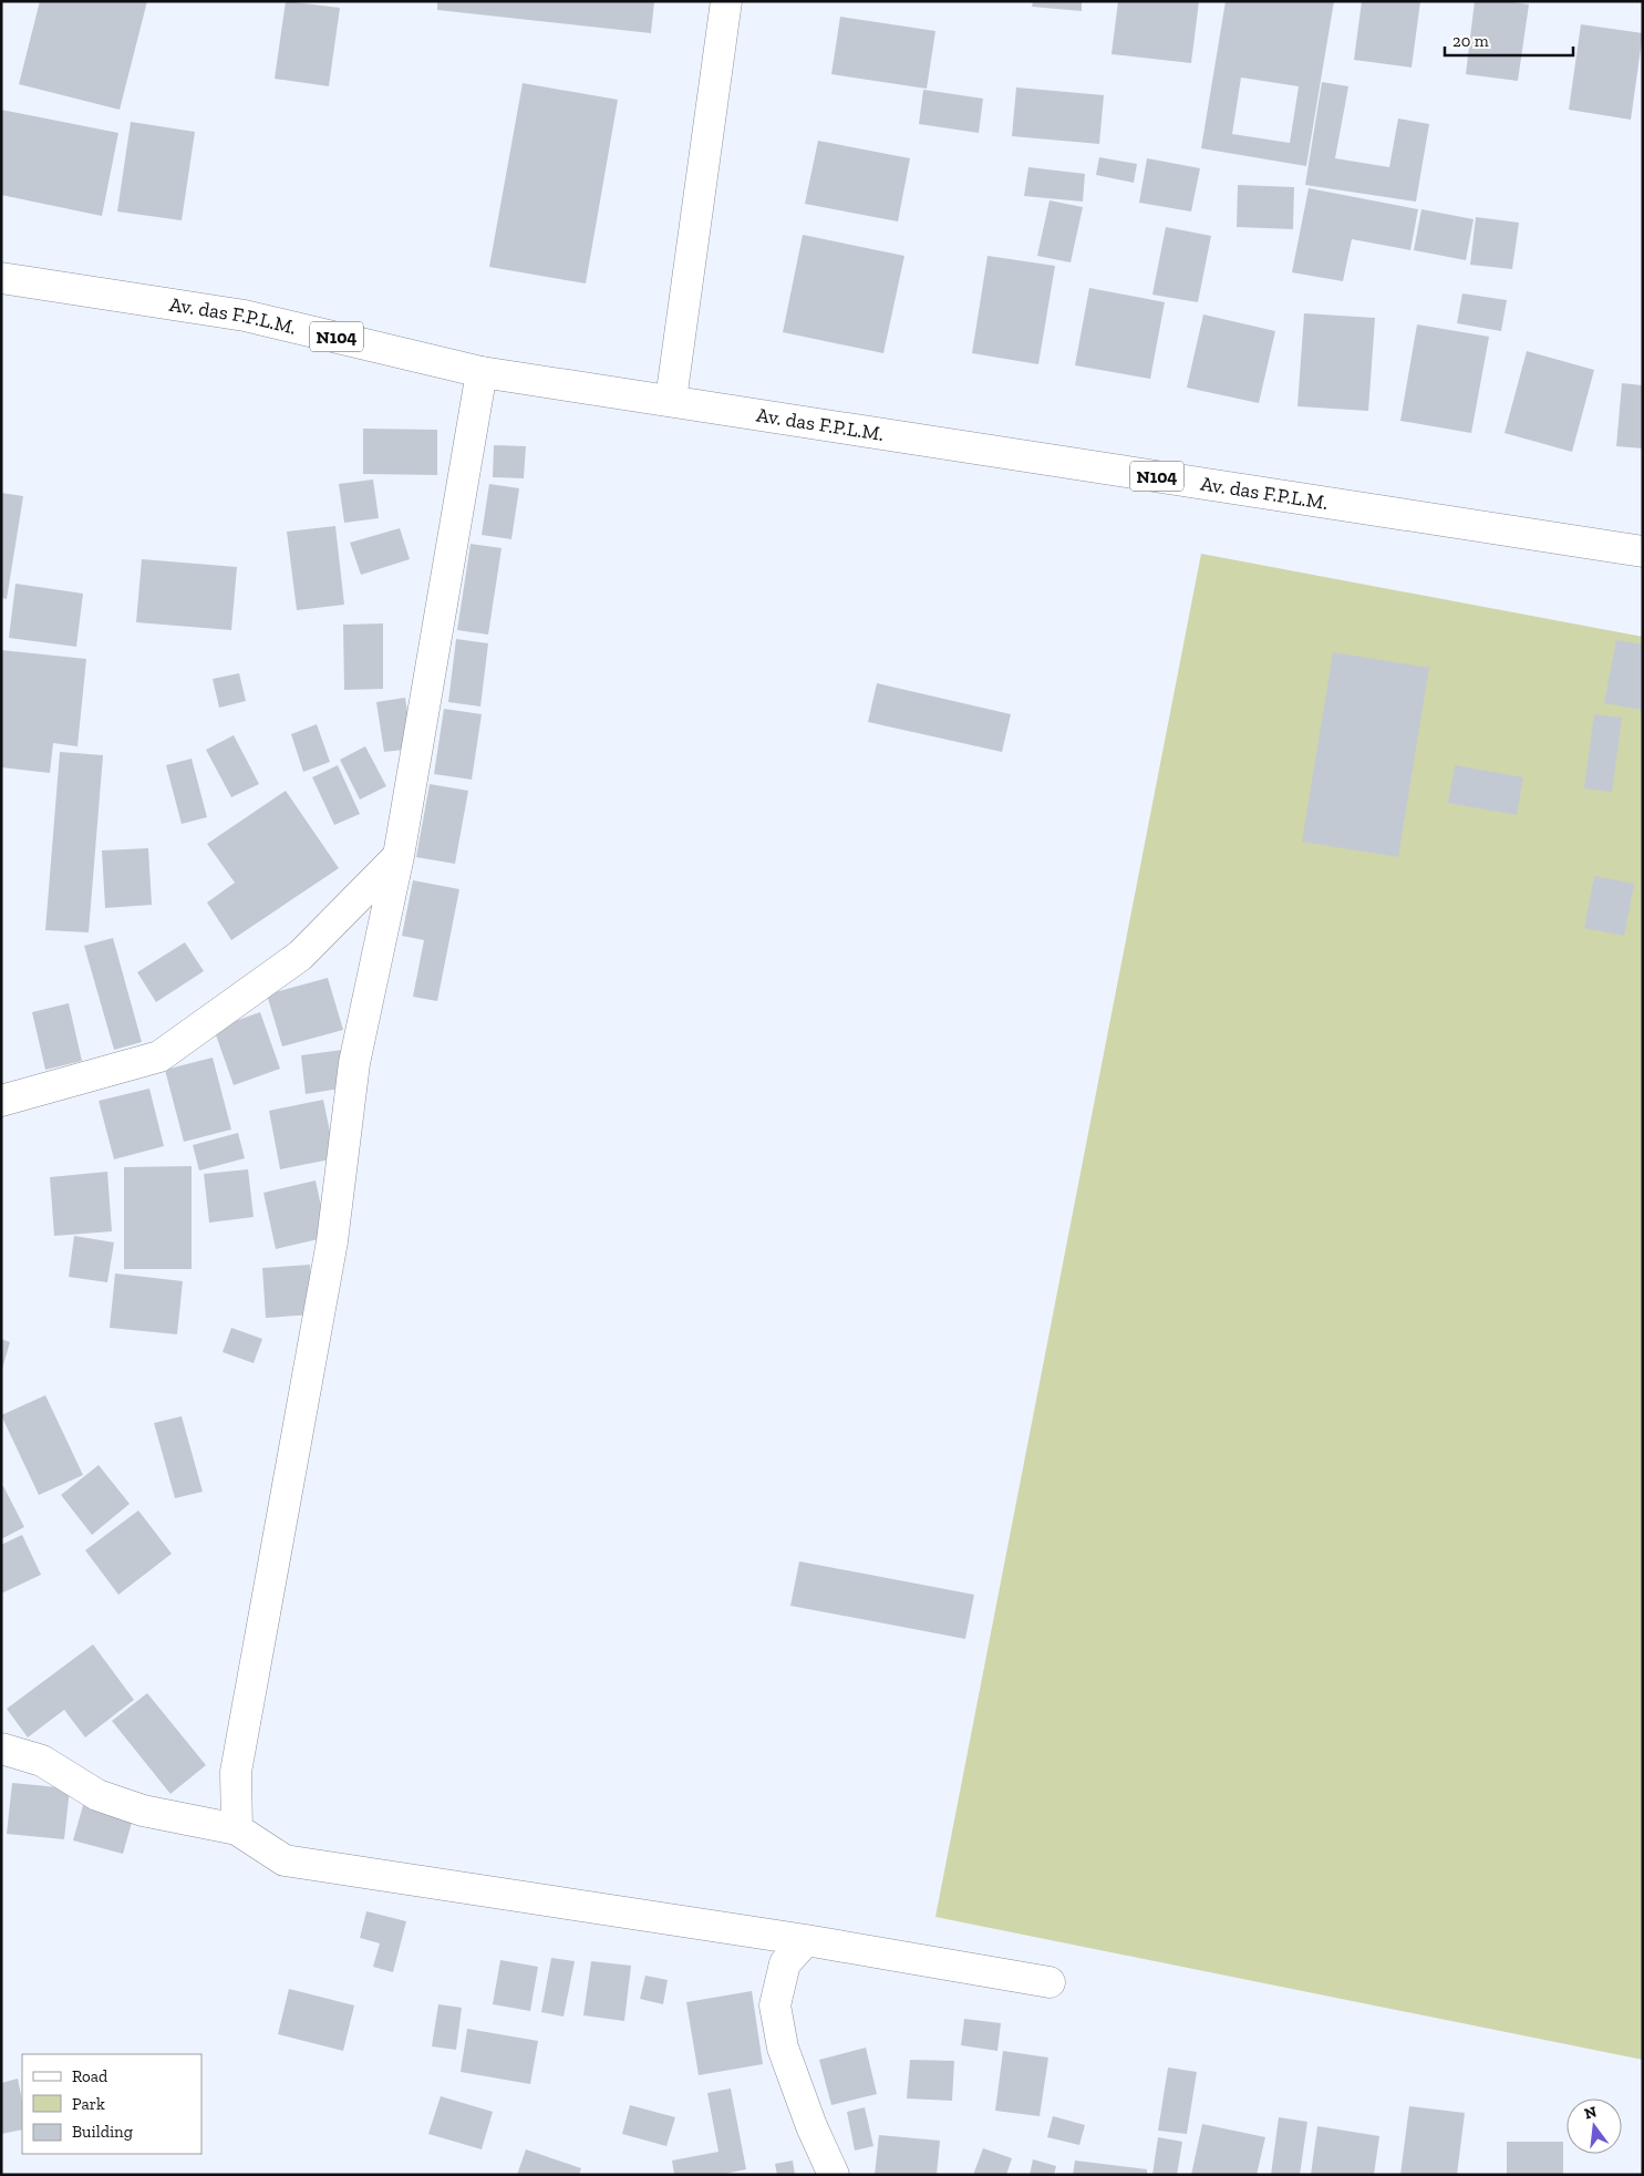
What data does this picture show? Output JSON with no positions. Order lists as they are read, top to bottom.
{
  "streets": {
    "street": ["Av. das F.P.L.M.", "N104"]
  },
  "legend": ["Road", "Park", "Building"],
  "scale_bar": "20 m",
  "north": "top"
}
